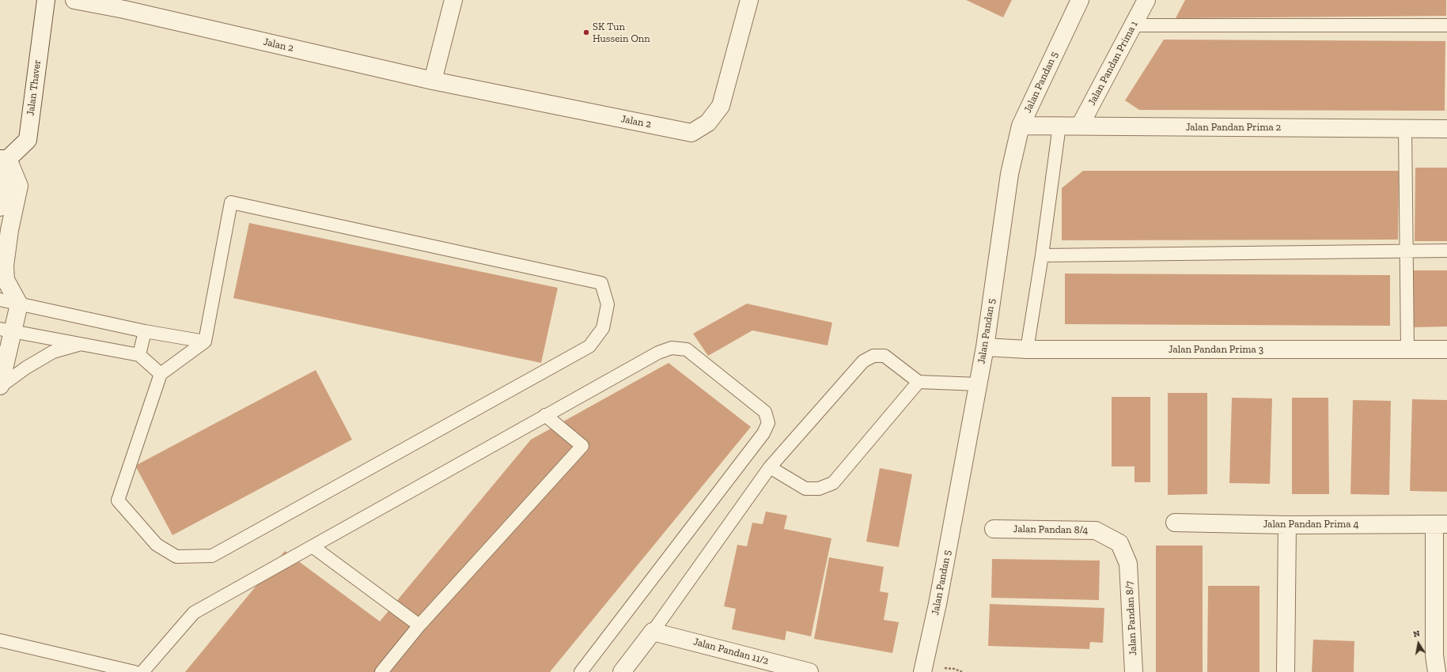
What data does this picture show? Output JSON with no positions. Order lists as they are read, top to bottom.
{
  "streets": {
    "street": [
      "Jalan 2",
      "Jalan Pandan Prima 1",
      "Jalan Pandan 5",
      "Jalan Thaver",
      "Jalan Pandan Prima 2",
      "Jalan Pandan Prima 3",
      "Jalan Pandan Prima 4",
      "Jalan Pandan 8/4",
      "Jalan Pandan 8/7",
      "Jalan Pandan 11/2"
    ]
  },
  "crossings": [
    ["Jalan Pandan Prima 1", "Jalan Pandan Prima 2"],
    ["Jalan Pandan 5", "Jalan Pandan Prima 2"],
    ["Jalan Pandan 5", "Jalan Pandan Prima 3"],
    ["Jalan Pandan 8/4", "Jalan Pandan 8/7"]
  ],
  "places": ["SK Tun Hussein Onn"],
  "north": "top"
}
